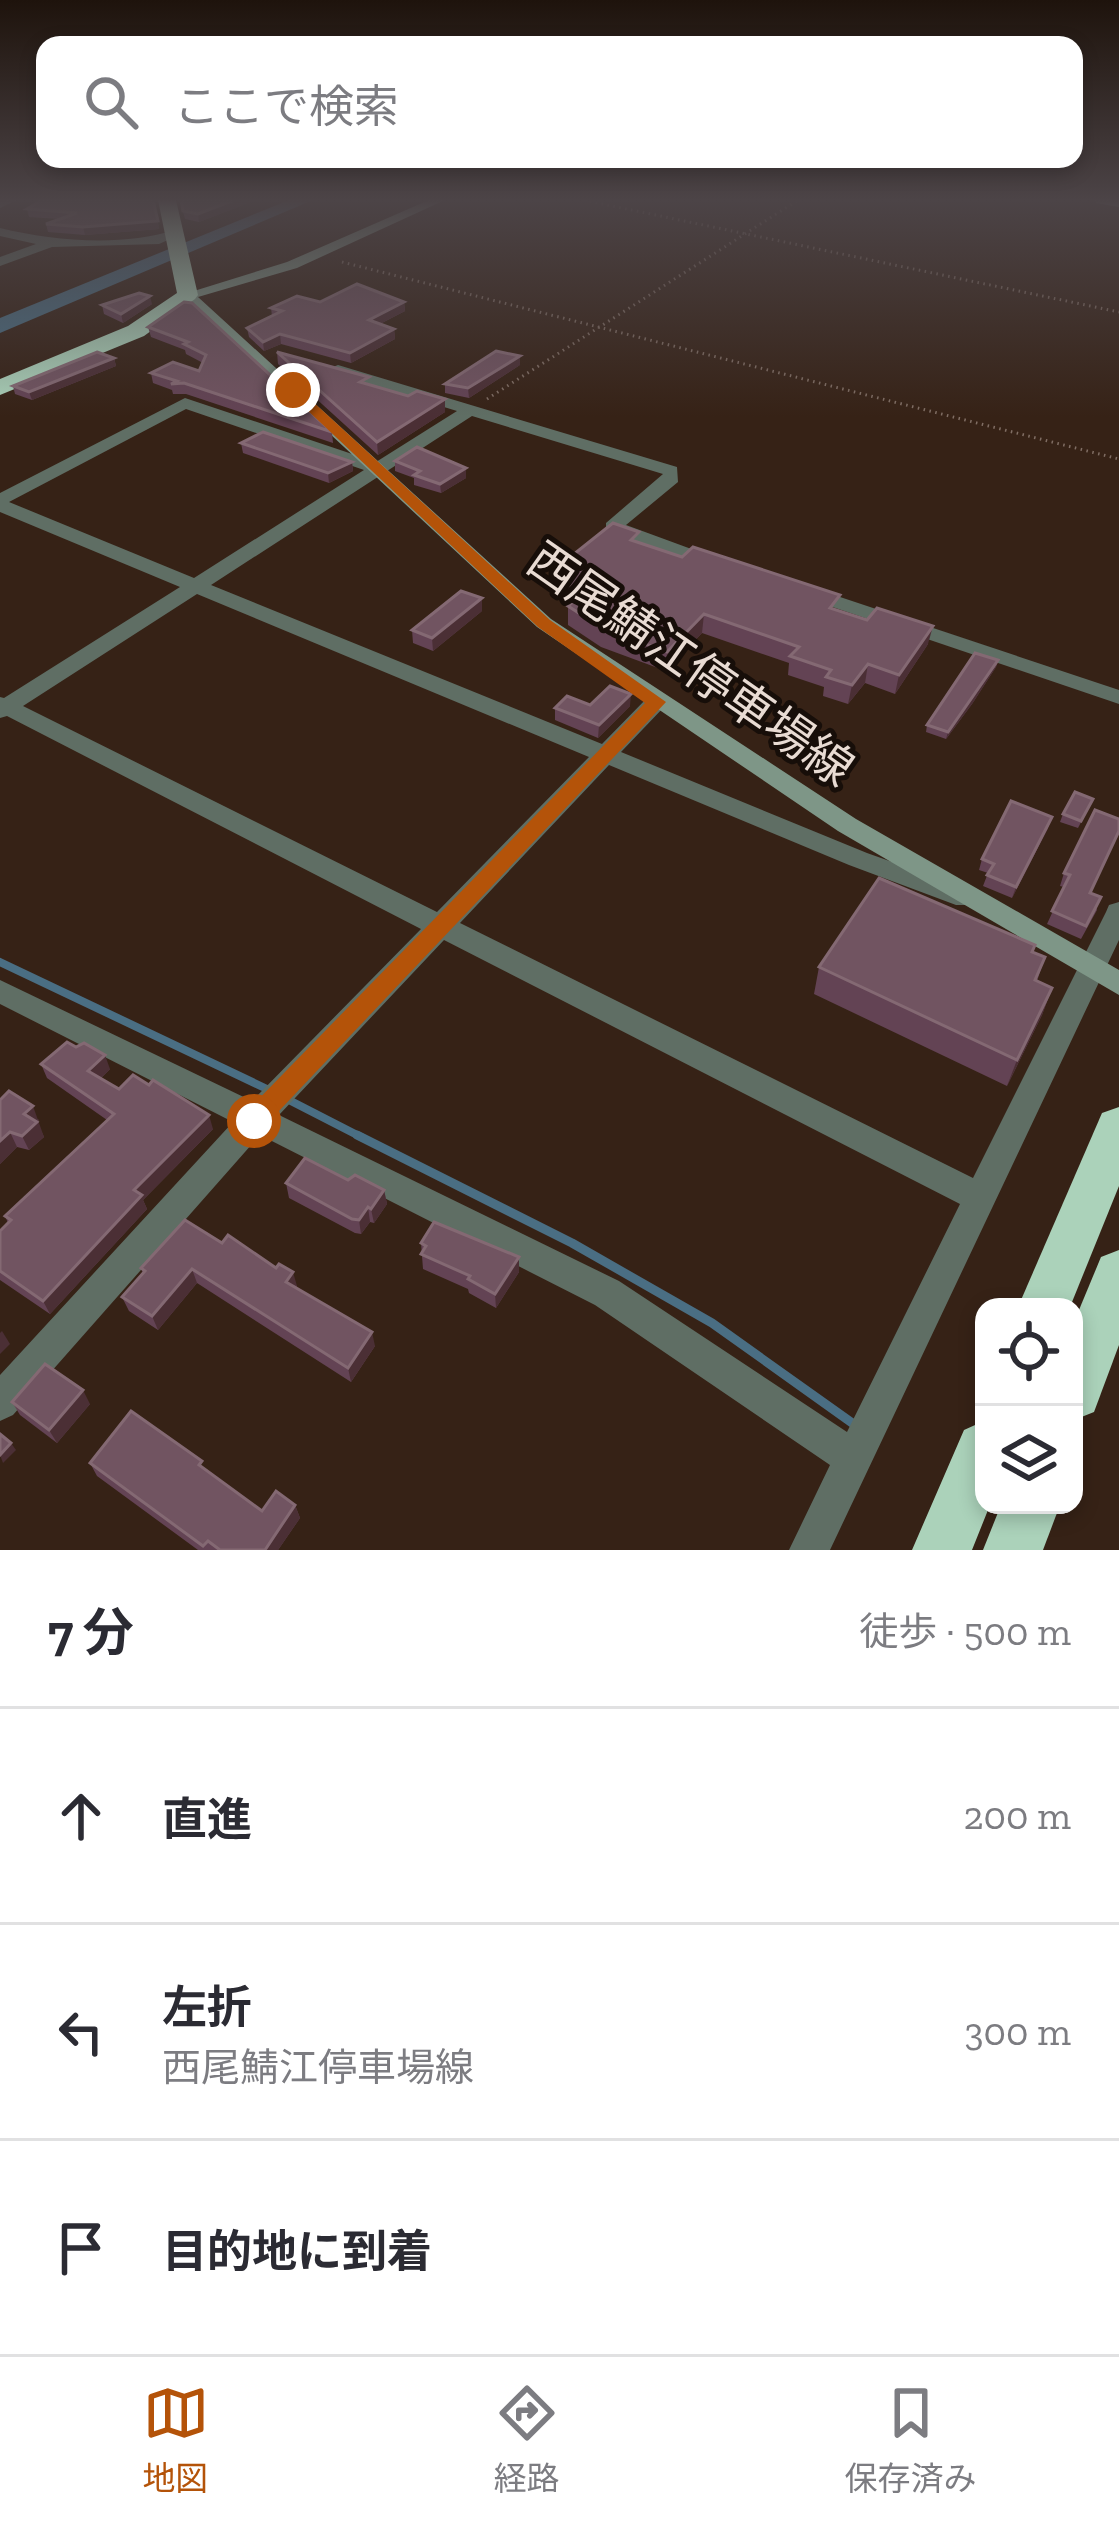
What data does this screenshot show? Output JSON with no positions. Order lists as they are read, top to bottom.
{
  "streets": {
    "main road": ["西尾鯖江停車場線"]
  },
  "page": {
    "search": "ここで検索",
    "heading": ["7 分", "徒歩 · 500 m"],
    "list": [
      ["直進", "200 m"],
      ["左折", "西尾鯖江停車場線", "300 m"],
      "目的地に到着"
    ],
    "nav": ["地図", "経路", "保存済み"]
  }
}
